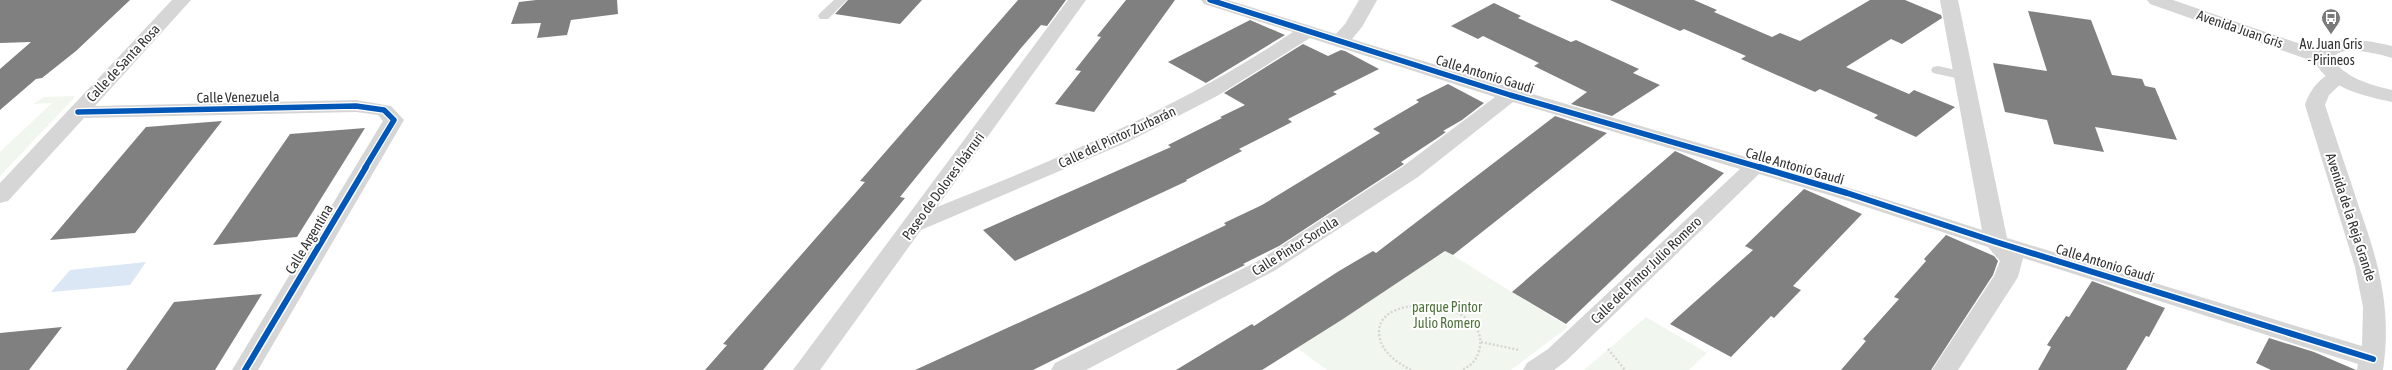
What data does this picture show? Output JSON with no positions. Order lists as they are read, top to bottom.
{
  "streets": {
    "street": [
      "Avenida Juan Gris",
      "Calle de Santa Rosa",
      "Calle Antonio Gaudí",
      "Calle Venezuela",
      "Calle del Pintor Zurbarán",
      "Paseo de Dolores Ibárruri",
      "Avenida de la Reja Grande",
      "Calle Argentina",
      "Calle Pintor Sorolla",
      "Calle del Pintor Julio Romero"
    ]
  },
  "crossings": [
    ["Calle de Santa Rosa", "Calle Venezuela"],
    ["Calle Antonio Gaudí", "Calle del Pintor Zurbarán"],
    ["Calle Antonio Gaudí", "Avenida de la Reja Grande"],
    ["Calle Antonio Gaudí", "Calle Pintor Sorolla"],
    ["Calle Antonio Gaudí", "Calle del Pintor Julio Romero"],
    ["Calle Venezuela", "Calle Argentina"],
    ["Calle del Pintor Zurbarán", "Paseo de Dolores Ibárruri"]
  ],
  "parks": ["parque Pintor Julio Romero"],
  "places": {
    "bus stop": ["Av. Juan Gris - Pirineos"]
  }
}
